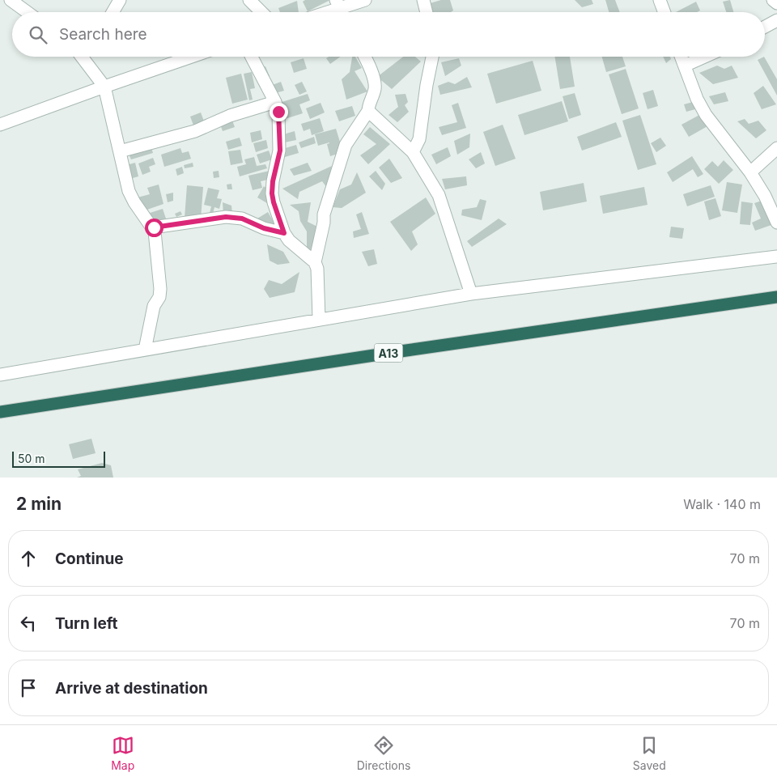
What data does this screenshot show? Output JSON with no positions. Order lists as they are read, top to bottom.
{
  "streets": {
    "highway": ["A13"]
  },
  "scale_bar": "50 m",
  "page": {
    "search": "Search here",
    "scale": "50 m",
    "heading": ["2 min", "Walk · 140 m"],
    "list": [
      ["Continue", "70 m"],
      ["Turn left", "70 m"],
      "Arrive at destination"
    ],
    "nav": ["Map", "Directions", "Saved"]
  }
}
